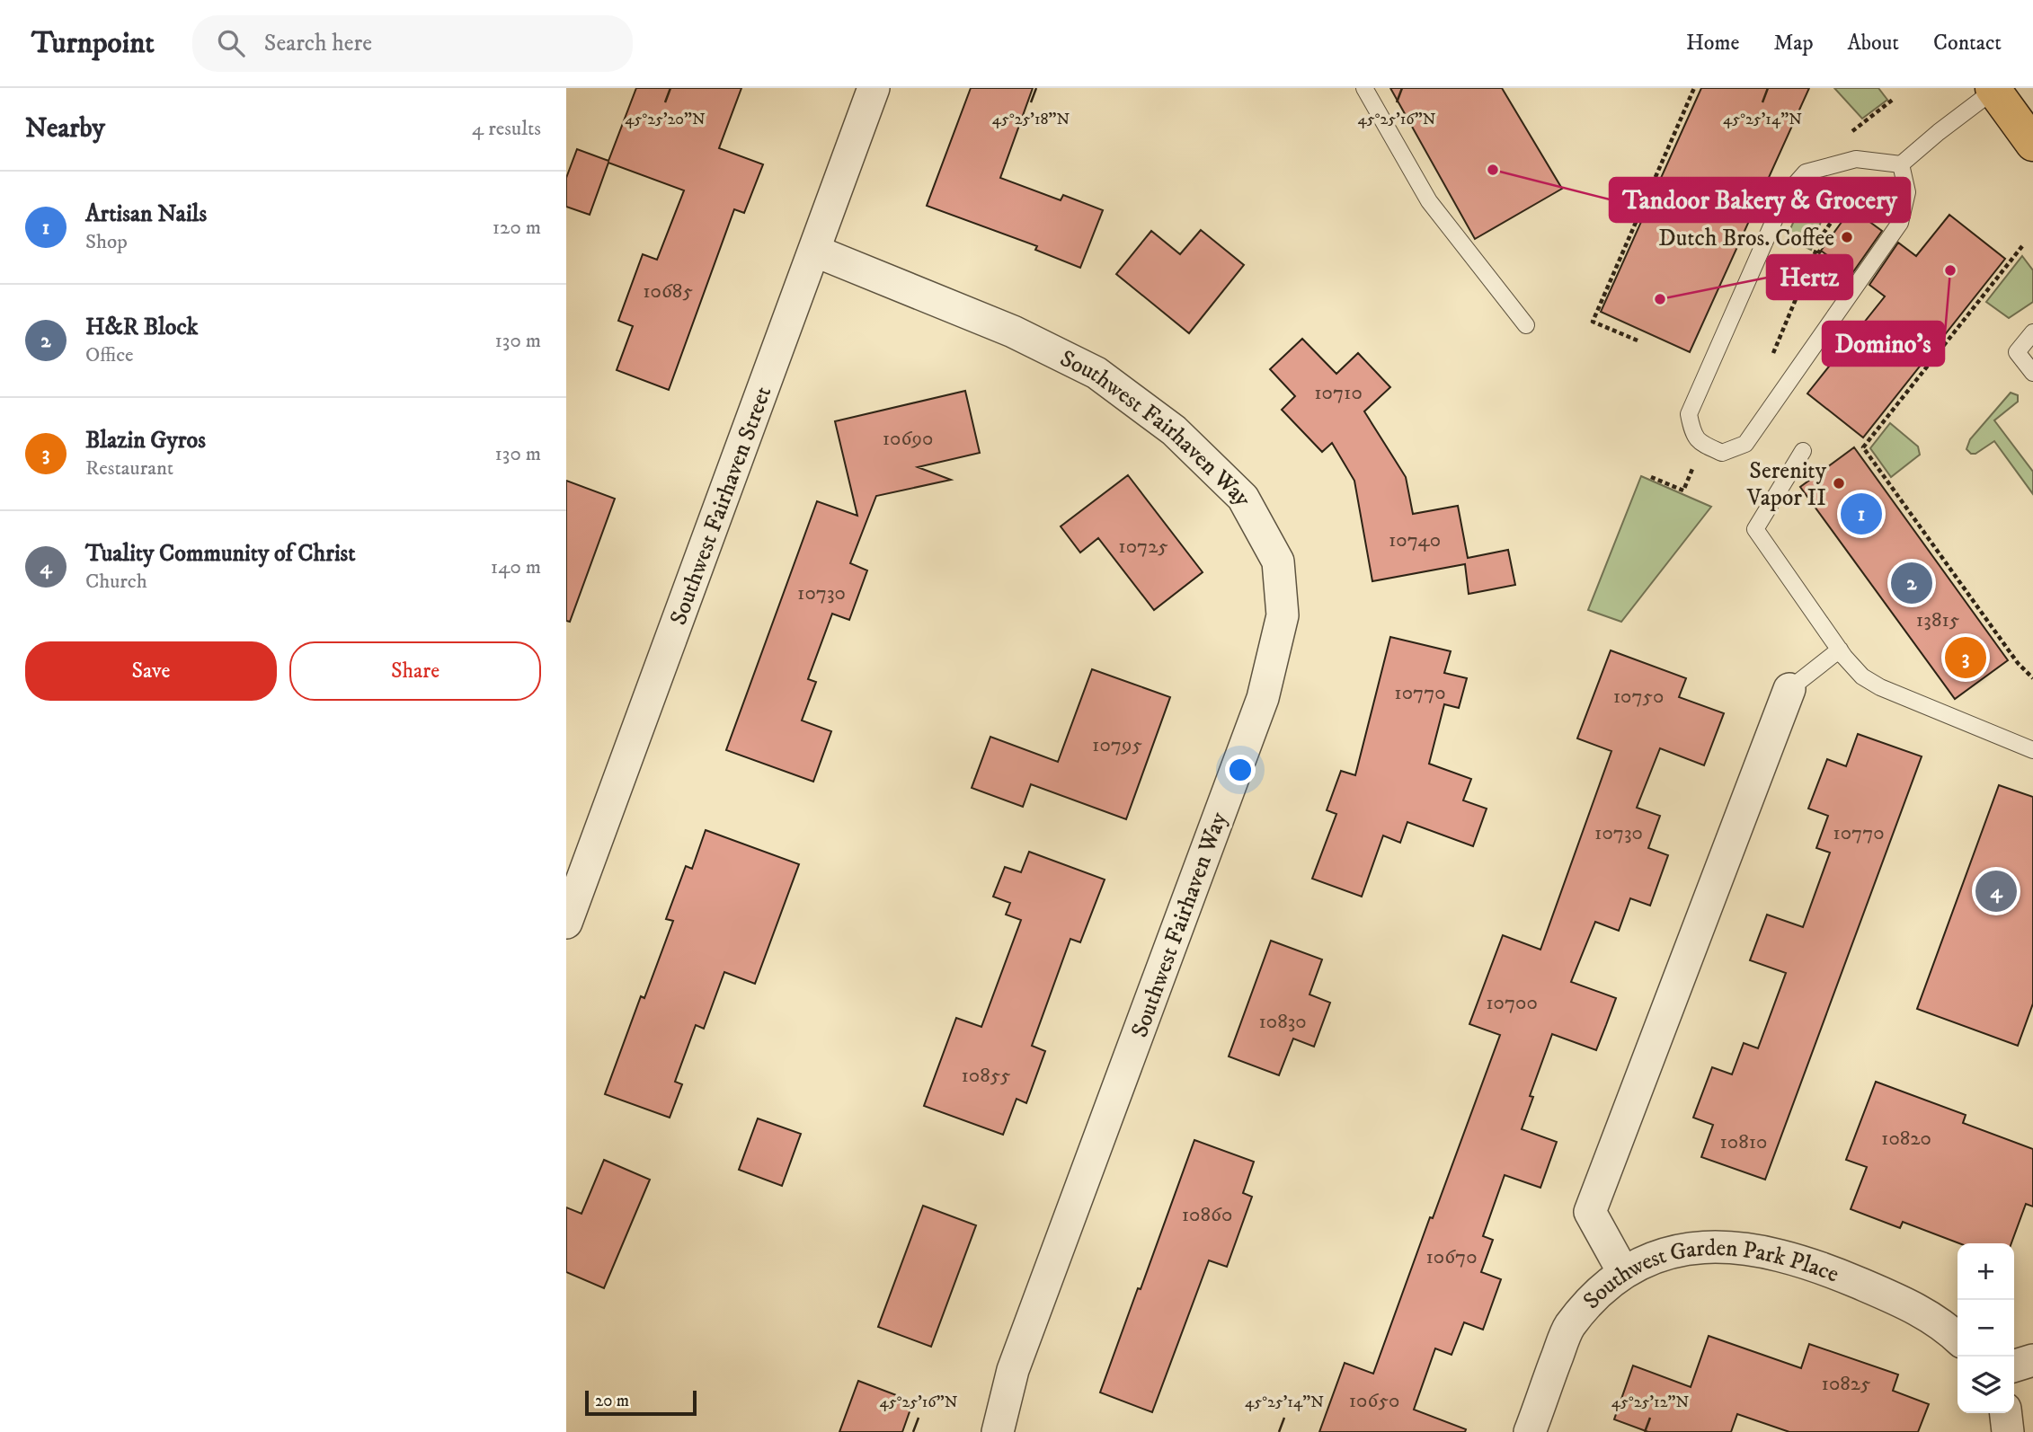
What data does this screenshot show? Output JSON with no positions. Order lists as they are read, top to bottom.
{
  "streets": {
    "street": ["Southwest Fairhaven Way", "Southwest Fairhaven Street", "Southwest Garden Park Place"]
  },
  "crossings": [
    ["Southwest Fairhaven Way", "Southwest Fairhaven Street"]
  ],
  "places": [
    "Tandoor Bakery & Grocery",
    "Dutch Bros. Coffee",
    "Domino's",
    "Hertz",
    "Serenity Vapor II"
  ],
  "house_numbers": [
    "10685",
    "10710",
    "10690",
    "10740",
    "10725",
    "10730",
    "13815",
    "10770",
    "10750",
    "10795",
    "10730",
    "10770",
    "10700",
    "10830",
    "10855",
    "10820",
    "10810",
    "10860",
    "10670",
    "10825",
    "10650"
  ],
  "scale_bar": "20 m",
  "page": {
    "header": "Turnpoint",
    "search": "Search here",
    "nav": [
      "Home",
      "Map",
      "About",
      "Contact"
    ],
    "heading": ["Nearby", "4 results"],
    "list": [
      {
        "mark": "1",
        "name": "Artisan Nails",
        "note": "Shop",
        "value": "120 m"
      },
      {
        "mark": "2",
        "name": "H&R Block",
        "note": "Office",
        "value": "130 m"
      },
      {
        "mark": "3",
        "name": "Blazin Gyros",
        "note": "Restaurant",
        "value": "130 m"
      },
      {
        "mark": "4",
        "name": "Tuality Community of Christ",
        "note": "Church",
        "value": "140 m"
      }
    ],
    "pins": [
      "1",
      "2",
      "3",
      "4"
    ],
    "buttons": ["Save", "Share"],
    "map_buttons": ["+", "−"],
    "scale": "20 m"
  },
  "coordinates": [
    "45°25'20\"N",
    "45°25'18\"N",
    "45°25'16\"N",
    "45°25'14\"N",
    "45°25'12\"N"
  ]
}
